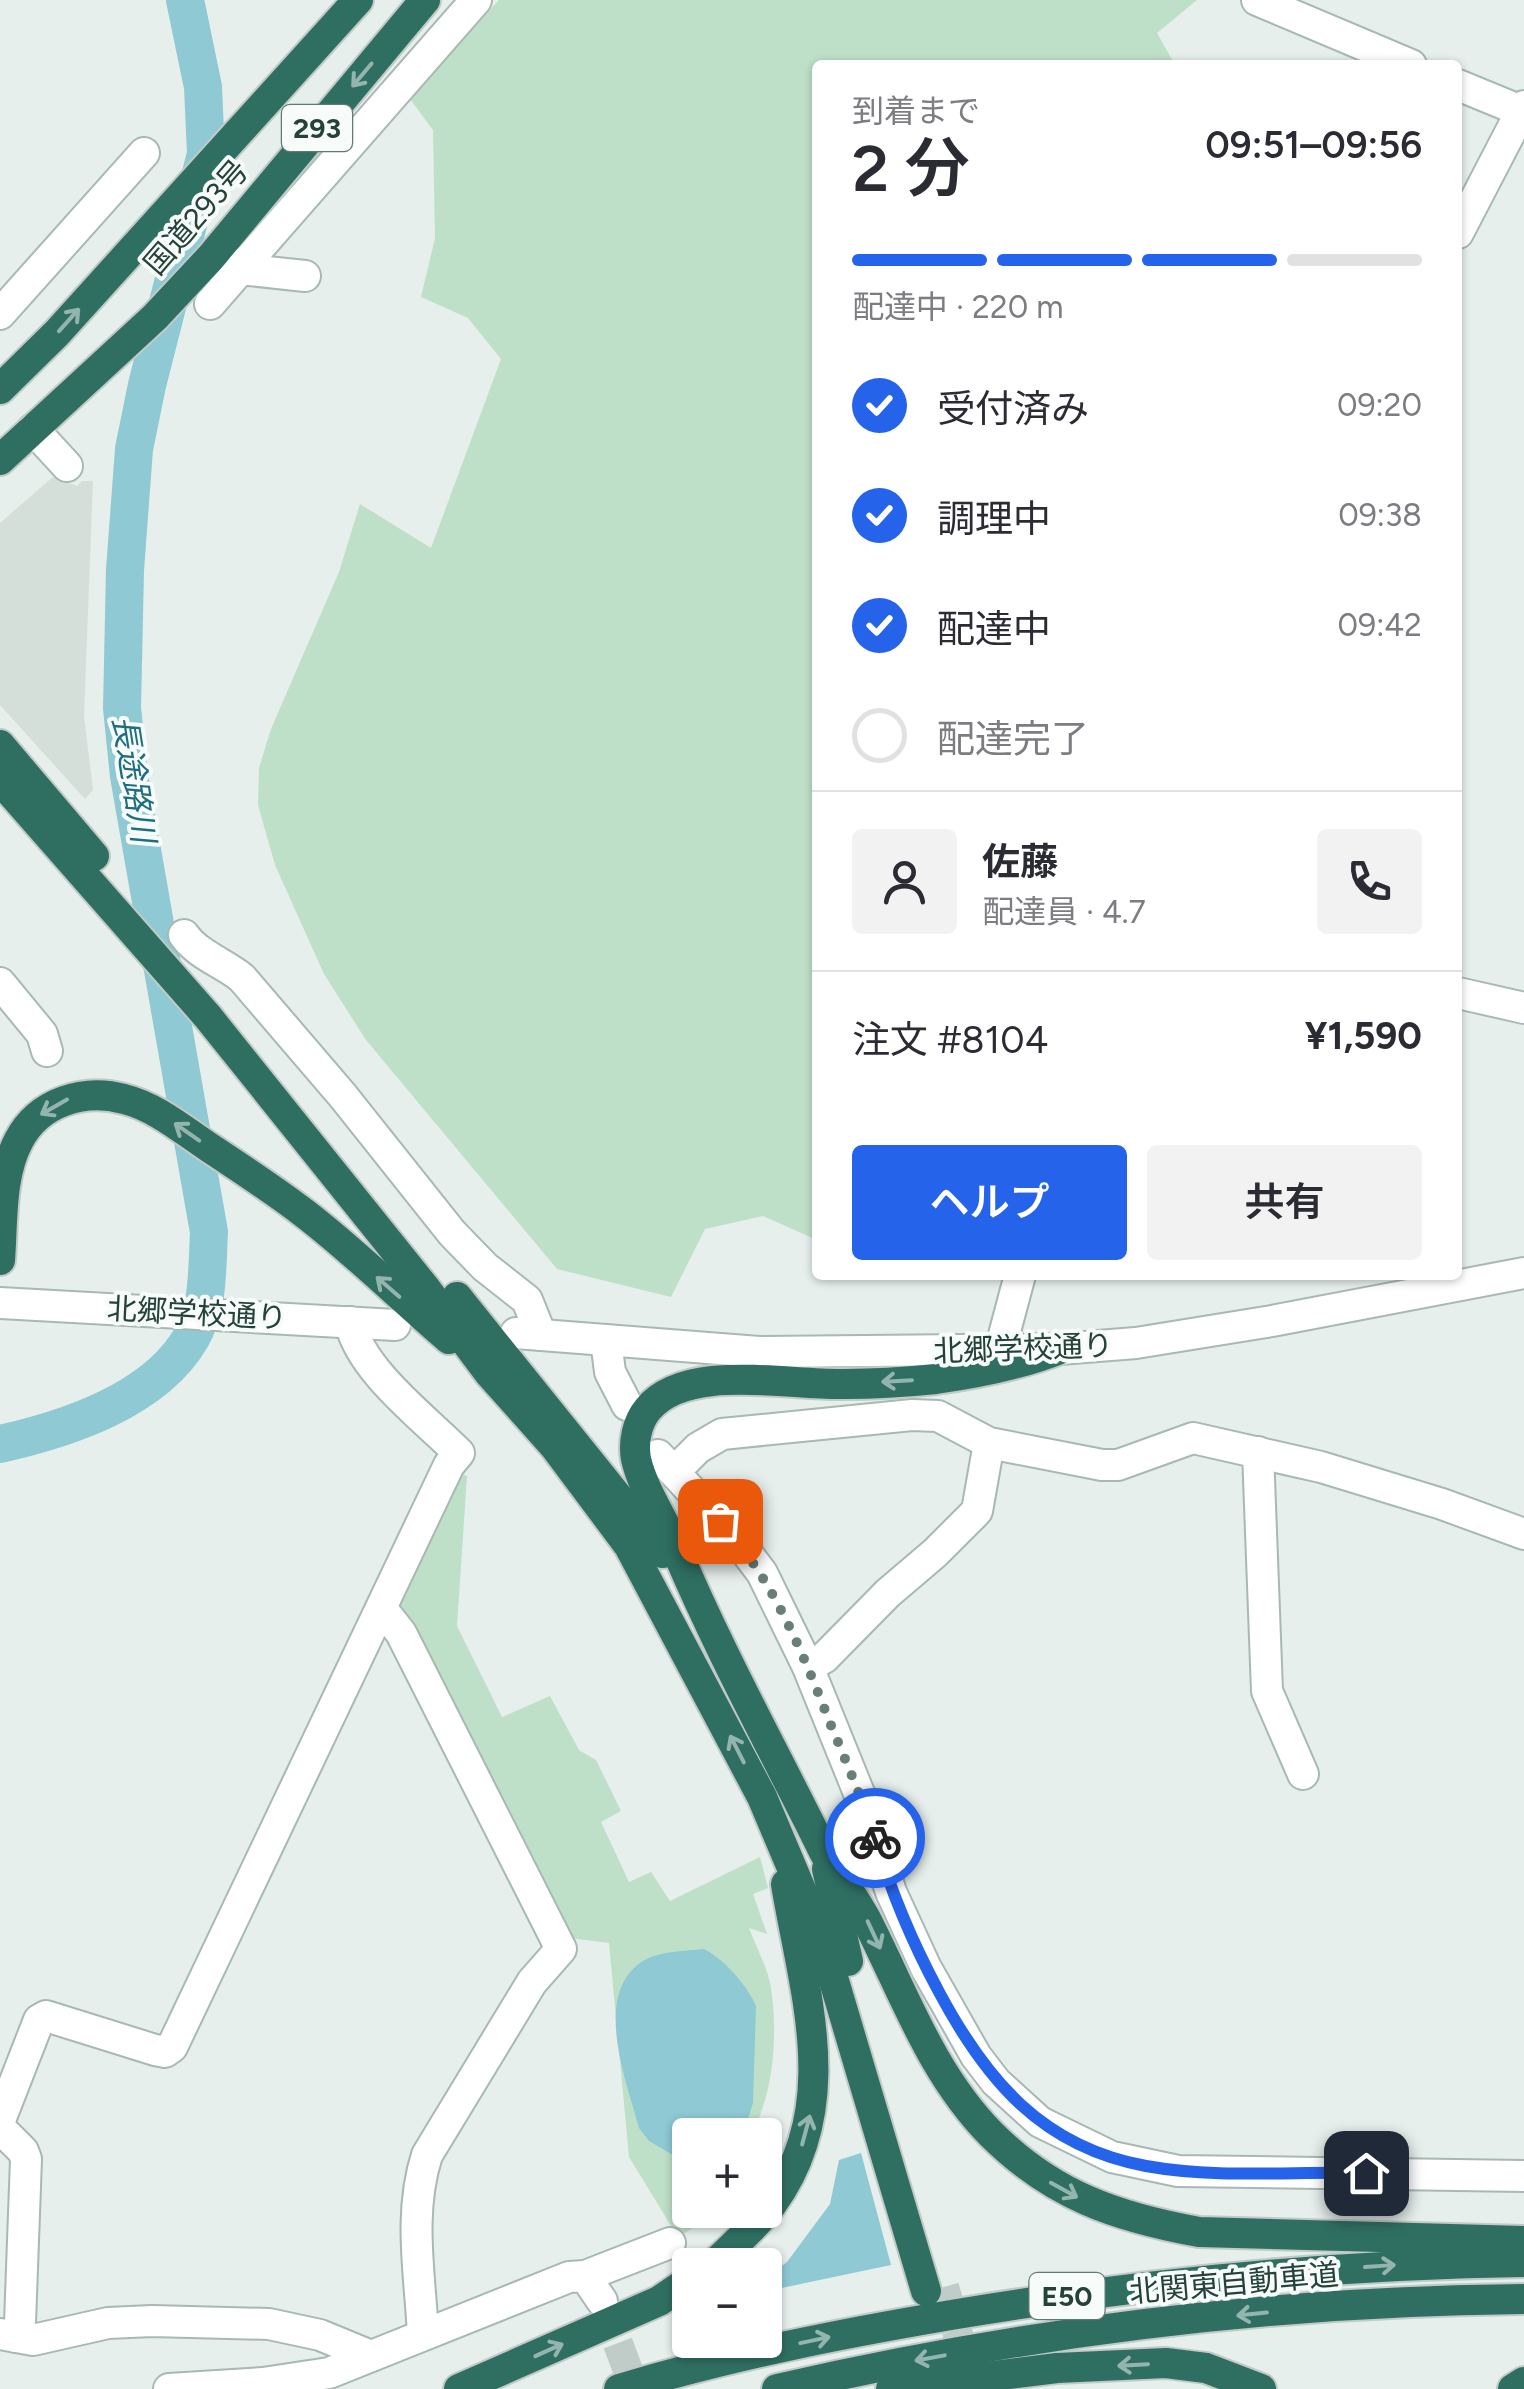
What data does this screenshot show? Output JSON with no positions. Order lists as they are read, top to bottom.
{
  "streets": {
    "highway": [
      "293",
      "国道293号",
      "北関東自動車道",
      "E50"
    ],
    "street": ["北郷学校通り"]
  },
  "water": ["長途路川"],
  "page": {
    "heading": ["2 分", "到着まで", "09:51–09:56"],
    "panel": [
      "佐藤",
      "配達員 · 4.7",
      "注文 #8104",
      "¥1,590"
    ],
    "bar": "配達中 · 220 m",
    "list": [
      ["受付済み", "09:20"],
      ["調理中", "09:38"],
      ["配達中", "09:42"],
      "配達完了"
    ],
    "buttons": ["ヘルプ", "共有"],
    "map_buttons": ["+", "−"]
  }
}
